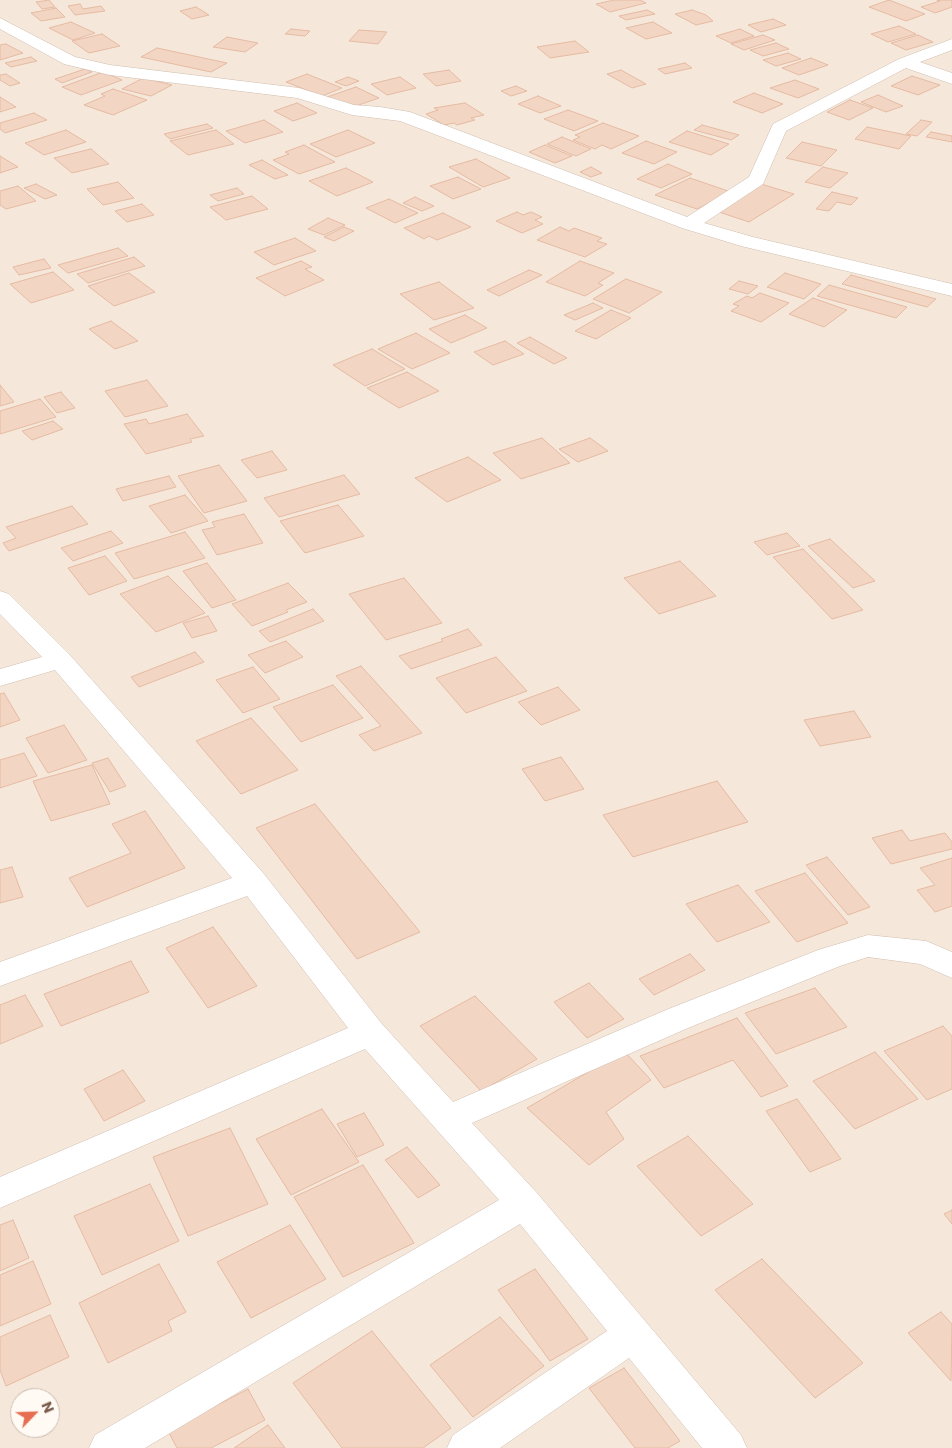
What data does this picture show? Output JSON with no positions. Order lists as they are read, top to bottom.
{
  "north": "top right"
}
